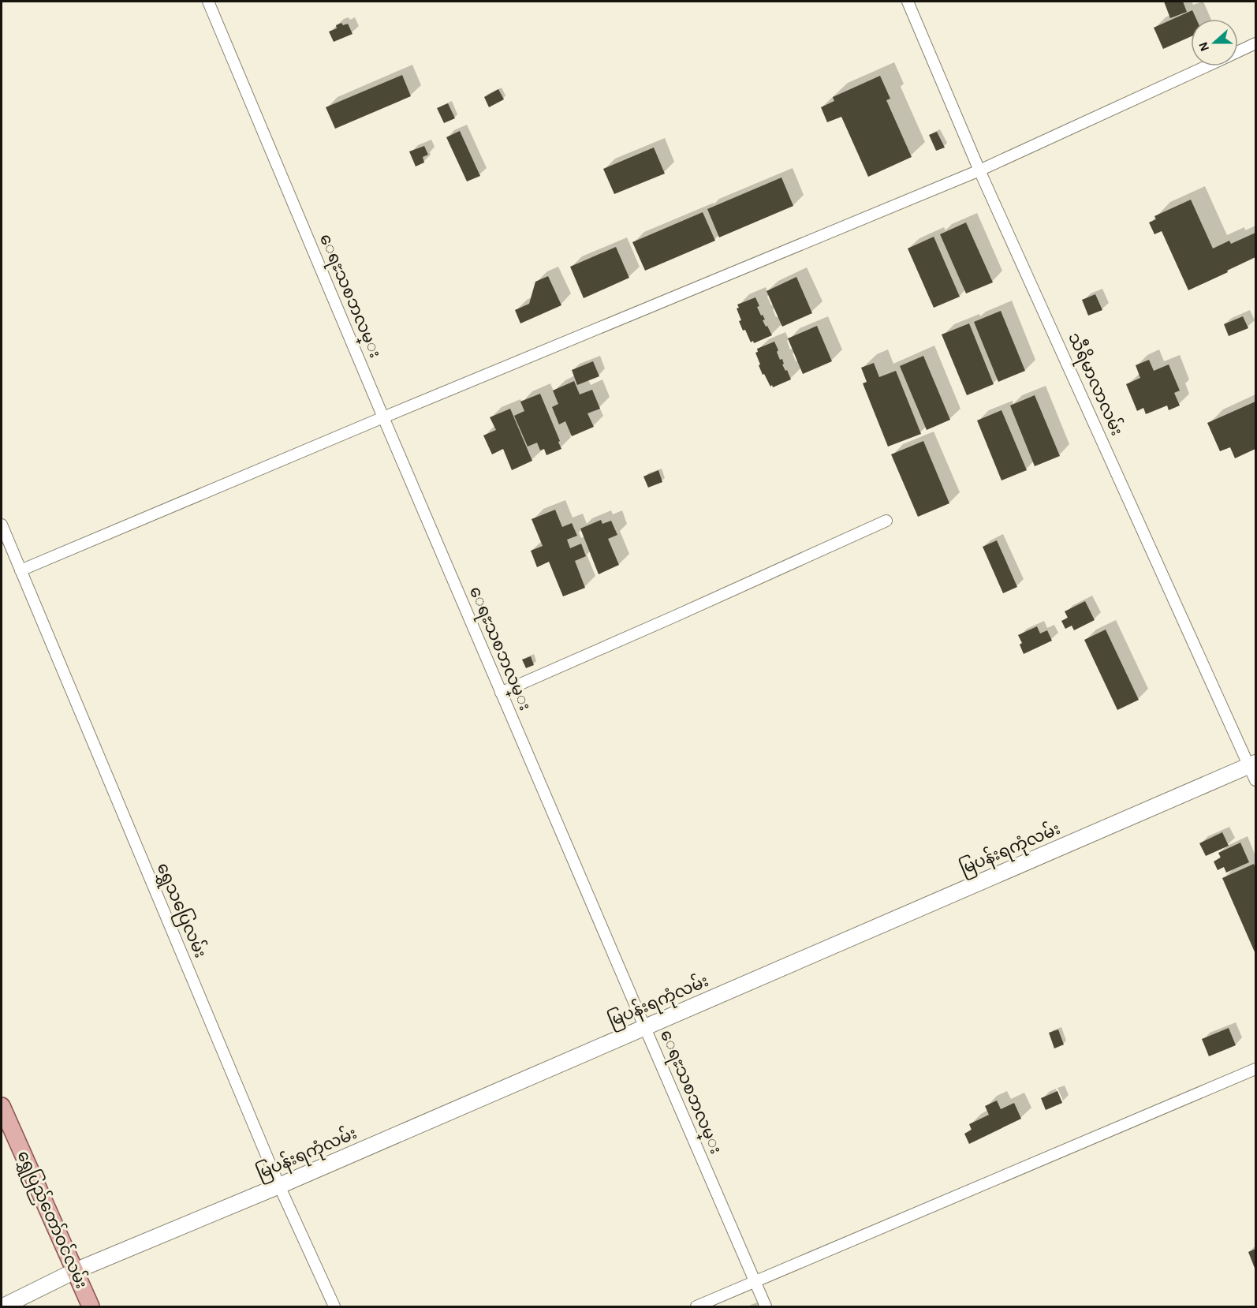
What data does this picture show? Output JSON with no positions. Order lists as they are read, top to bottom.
{
  "streets": {
    "main road": ["ရွှေပြည်တော်ဝင်လမ်း"],
    "street": [
      "ေရႊသစၥာလမ္း",
      "သီရိမာလာလမ်း",
      "မြပန်းရကုံလမ်း",
      "ရွှေသပြေလမ်း"
    ]
  },
  "crossings": [
    ["ေရႊသစၥာလမ္း", "မြပန်းရကုံလမ်း"],
    ["သီရိမာလာလမ်း", "မြပန်းရကုံလမ်း"],
    ["မြပန်းရကုံလမ်း", "ရွှေသပြေလမ်း"],
    ["မြပန်းရကုံလမ်း", "ရွှေပြည်တော်ဝင်လမ်း"]
  ],
  "north": "left"
}
